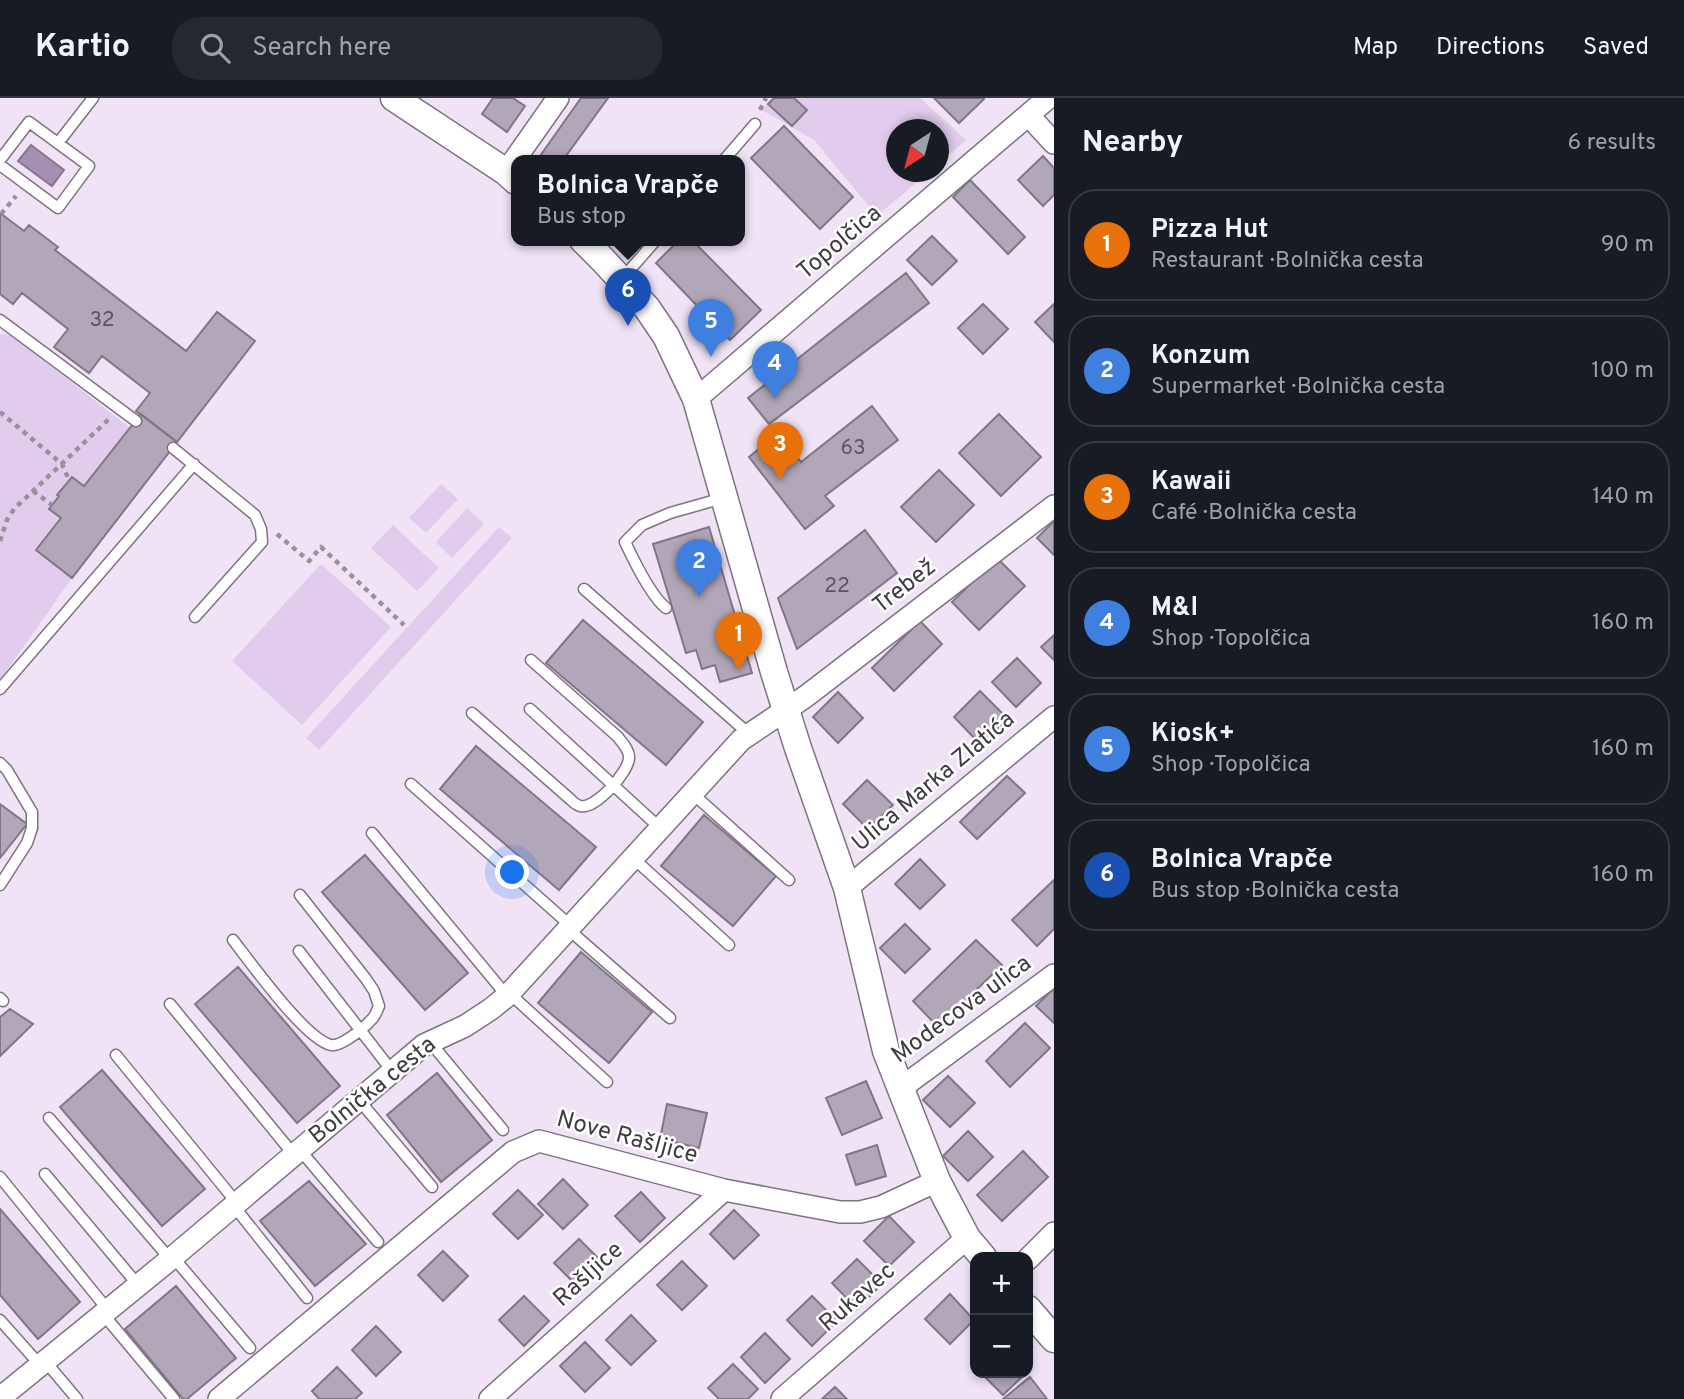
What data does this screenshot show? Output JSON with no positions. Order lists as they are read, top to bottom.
{
  "streets": {
    "street": [
      "Topolčica",
      "Trebež",
      "Ulica Marka Zlatića",
      "Modecova ulica",
      "Bolnička cesta",
      "Nove Rašljice",
      "Rašljice",
      "Rukavec"
    ]
  },
  "crossings": [
    ["Trebež", "Bolnička cesta"],
    ["Nove Rašljice", "Rašljice"]
  ],
  "house_numbers": ["32", "63", "22"],
  "north": "bottom left",
  "page": {
    "header": "Kartio",
    "search": "Search here",
    "nav": ["Map", "Directions", "Saved"],
    "heading": ["Nearby", "6 results"],
    "popup": ["Bolnica Vrapče", "Bus stop"],
    "list": [
      {
        "mark": "1",
        "name": "Pizza Hut",
        "note": "Restaurant · Bolnička cesta",
        "value": "90 m"
      },
      {
        "mark": "2",
        "name": "Konzum",
        "note": "Supermarket · Bolnička cesta",
        "value": "100 m"
      },
      {
        "mark": "3",
        "name": "Kawaii",
        "note": "Café · Bolnička cesta",
        "value": "140 m"
      },
      {
        "mark": "4",
        "name": "M&I",
        "note": "Shop · Topolčica",
        "value": "160 m"
      },
      {
        "mark": "5",
        "name": "Kiosk+",
        "note": "Shop · Topolčica",
        "value": "160 m"
      },
      {
        "mark": "6",
        "name": "Bolnica Vrapče",
        "note": "Bus stop · Bolnička cesta",
        "value": "160 m"
      }
    ],
    "pins": [
      "6",
      "5",
      "4",
      "3",
      "2",
      "1"
    ],
    "map_buttons": ["+", "−"]
  }
}
